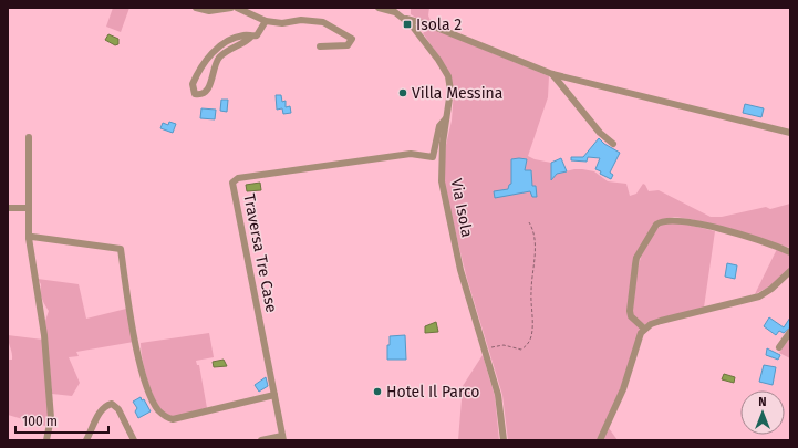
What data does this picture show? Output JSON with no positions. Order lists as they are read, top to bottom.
{
  "streets": {
    "street": ["Via Isola", "Traversa Tre Case"]
  },
  "crossings": [
    ["Via Isola", "Traversa Tre Case"]
  ],
  "places": {
    "transit": ["Isola 2"],
    "other": ["Villa Messina", "Hotel Il Parco"]
  },
  "scale_bar": "100 m",
  "north": "top"
}
